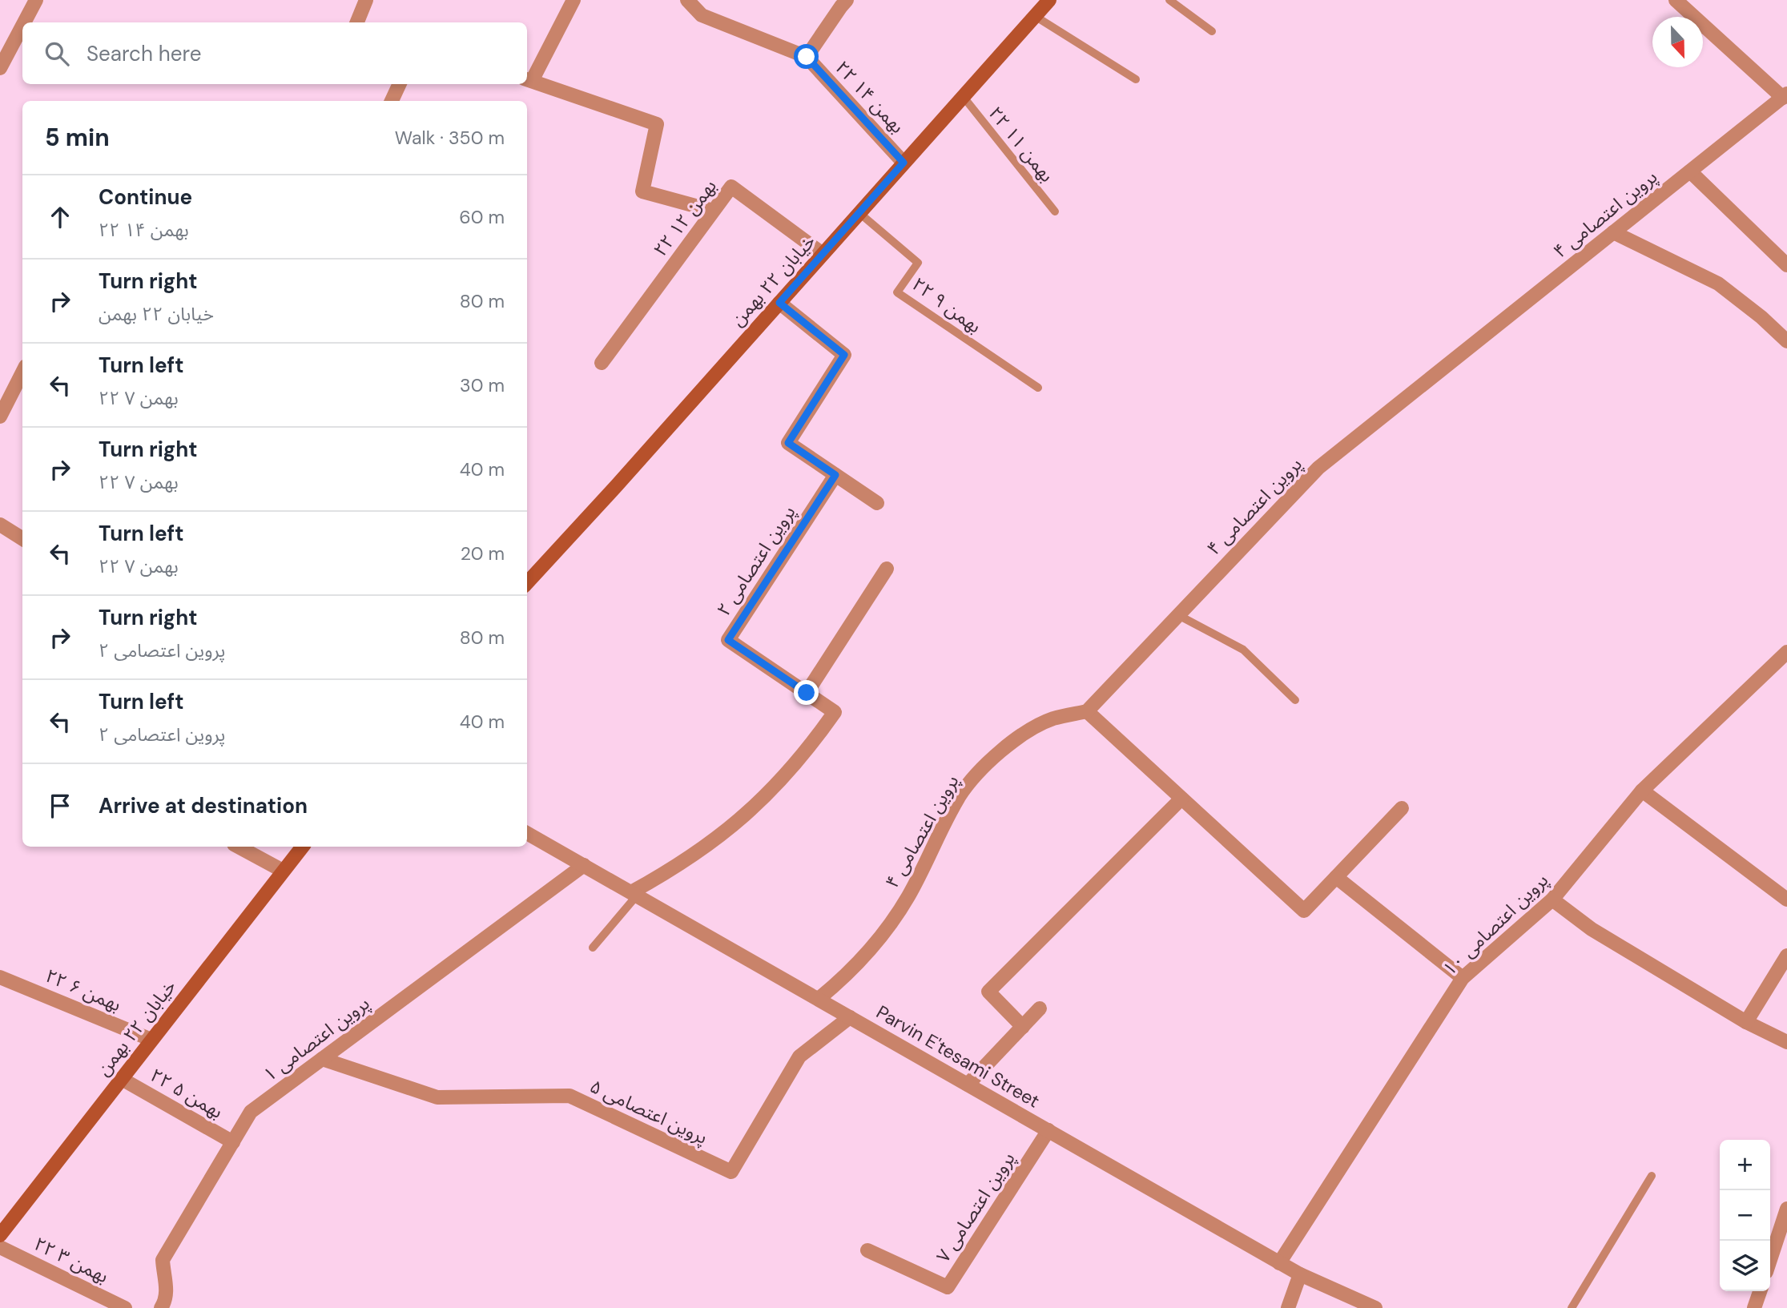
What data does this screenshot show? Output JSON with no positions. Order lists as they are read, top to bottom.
{
  "streets": {
    "main road": ["خیابان ۲۲ بهمن"],
    "street": [
      "۲۲ بهمن ۱۴",
      "پروین اعتصامی ۴",
      "۲۲ بهمن ۱۲",
      "پروین اعتصامی ۲",
      "پروین اعتصامی ۱۰",
      "۲۲ بهمن ۶",
      "پروین اعتصامی ۱",
      "Parvin E'tesami Street",
      "۲۲ بهمن ۵",
      "پروین اعتصامی ۵",
      "پروین اعتصامی ۷",
      "۲۲ بهمن ۳"
    ],
    "lane": ["۲۲ بهمن ۱۱", "۲۲ بهمن ۹"]
  },
  "crossings": [
    ["۲۲ بهمن ۱۴", "خیابان ۲۲ بهمن"],
    ["۲۲ بهمن ۱۱", "خیابان ۲۲ بهمن"],
    ["پروین اعتصامی ۴", "Parvin E'tesami Street"],
    ["۲۲ بهمن ۱۲", "خیابان ۲۲ بهمن"],
    ["خیابان ۲۲ بهمن", "۲۲ بهمن ۹"],
    ["خیابان ۲۲ بهمن", "۲۲ بهمن ۶"],
    ["خیابان ۲۲ بهمن", "۲۲ بهمن ۵"],
    ["پروین اعتصامی ۲", "Parvin E'tesami Street"],
    ["پروین اعتصامی ۱۰", "Parvin E'tesami Street"],
    ["پروین اعتصامی ۱", "Parvin E'tesami Street"],
    ["پروین اعتصامی ۱", "۲۲ بهمن ۵"],
    ["پروین اعتصامی ۱", "پروین اعتصامی ۵"],
    ["Parvin E'tesami Street", "پروین اعتصامی ۵"],
    ["Parvin E'tesami Street", "پروین اعتصامی ۷"]
  ],
  "north": "bottom",
  "page": {
    "search": "Search here",
    "heading": ["5 min", "Walk · 350 m"],
    "list": [
      ["Continue", "۲۲ بهمن ۱۴", "60 m"],
      ["Turn right", "خیابان ۲۲ بهمن", "80 m"],
      ["Turn left", "۲۲ بهمن ۷", "30 m"],
      ["Turn right", "۲۲ بهمن ۷", "40 m"],
      ["Turn left", "۲۲ بهمن ۷", "20 m"],
      ["Turn right", "پروین اعتصامی ۲", "80 m"],
      ["Turn left", "پروین اعتصامی ۲", "40 m"],
      "Arrive at destination"
    ],
    "map_buttons": ["+", "−"]
  }
}
